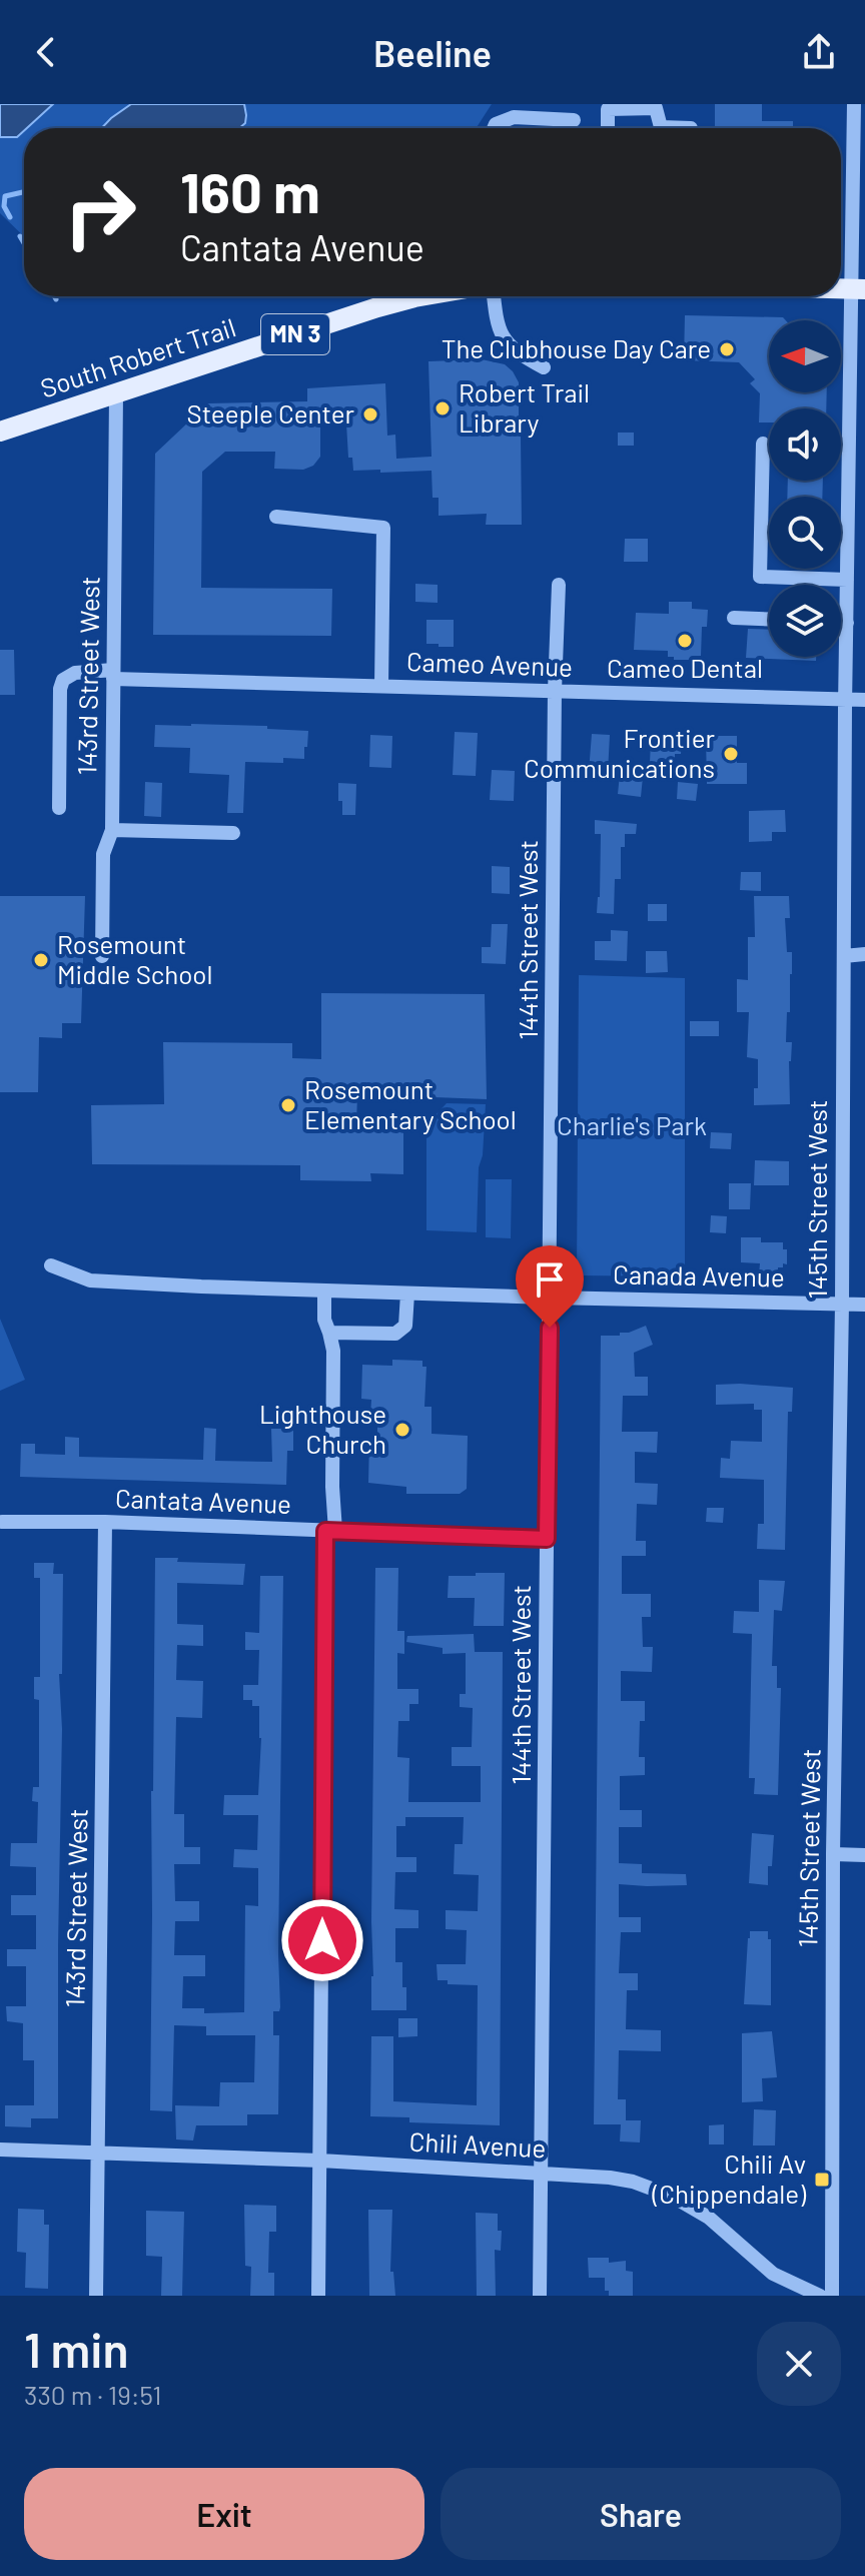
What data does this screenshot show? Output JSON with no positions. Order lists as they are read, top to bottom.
{
  "streets": {
    "main road": ["MN 3", "South Robert Trail"],
    "street": [
      "Cameo Avenue",
      "143rd Street West",
      "144th Street West",
      "145th Street West",
      "Canada Avenue",
      "Cantata Avenue",
      "Chili Avenue"
    ]
  },
  "crossings": [
    ["South Robert Trail", "143rd Street West"],
    ["Cameo Avenue", "143rd Street West"],
    ["Cameo Avenue", "144th Street West"],
    ["Cameo Avenue", "145th Street West"],
    ["143rd Street West", "Cantata Avenue"],
    ["143rd Street West", "Chili Avenue"],
    ["144th Street West", "Canada Avenue"],
    ["144th Street West", "Cantata Avenue"],
    ["144th Street West", "Chili Avenue"],
    ["145th Street West", "Canada Avenue"]
  ],
  "parks": ["Charlie's Park"],
  "places": {
    "other": [
      "The Clubhouse Day Care",
      "Robert Trail Library",
      "Steeple Center",
      "Cameo Dental",
      "Frontier Communications",
      "Rosemount Middle School",
      "Rosemount Elementary School",
      "Lighthouse Church"
    ],
    "transit": ["Chili Av (Chippendale)"]
  },
  "north": "left",
  "page": {
    "header": "Beeline",
    "turn": ["160 m", "Cantata Avenue"],
    "heading": ["1 min", "330 m · 19:51"],
    "buttons": ["Exit", "Share"]
  }
}
